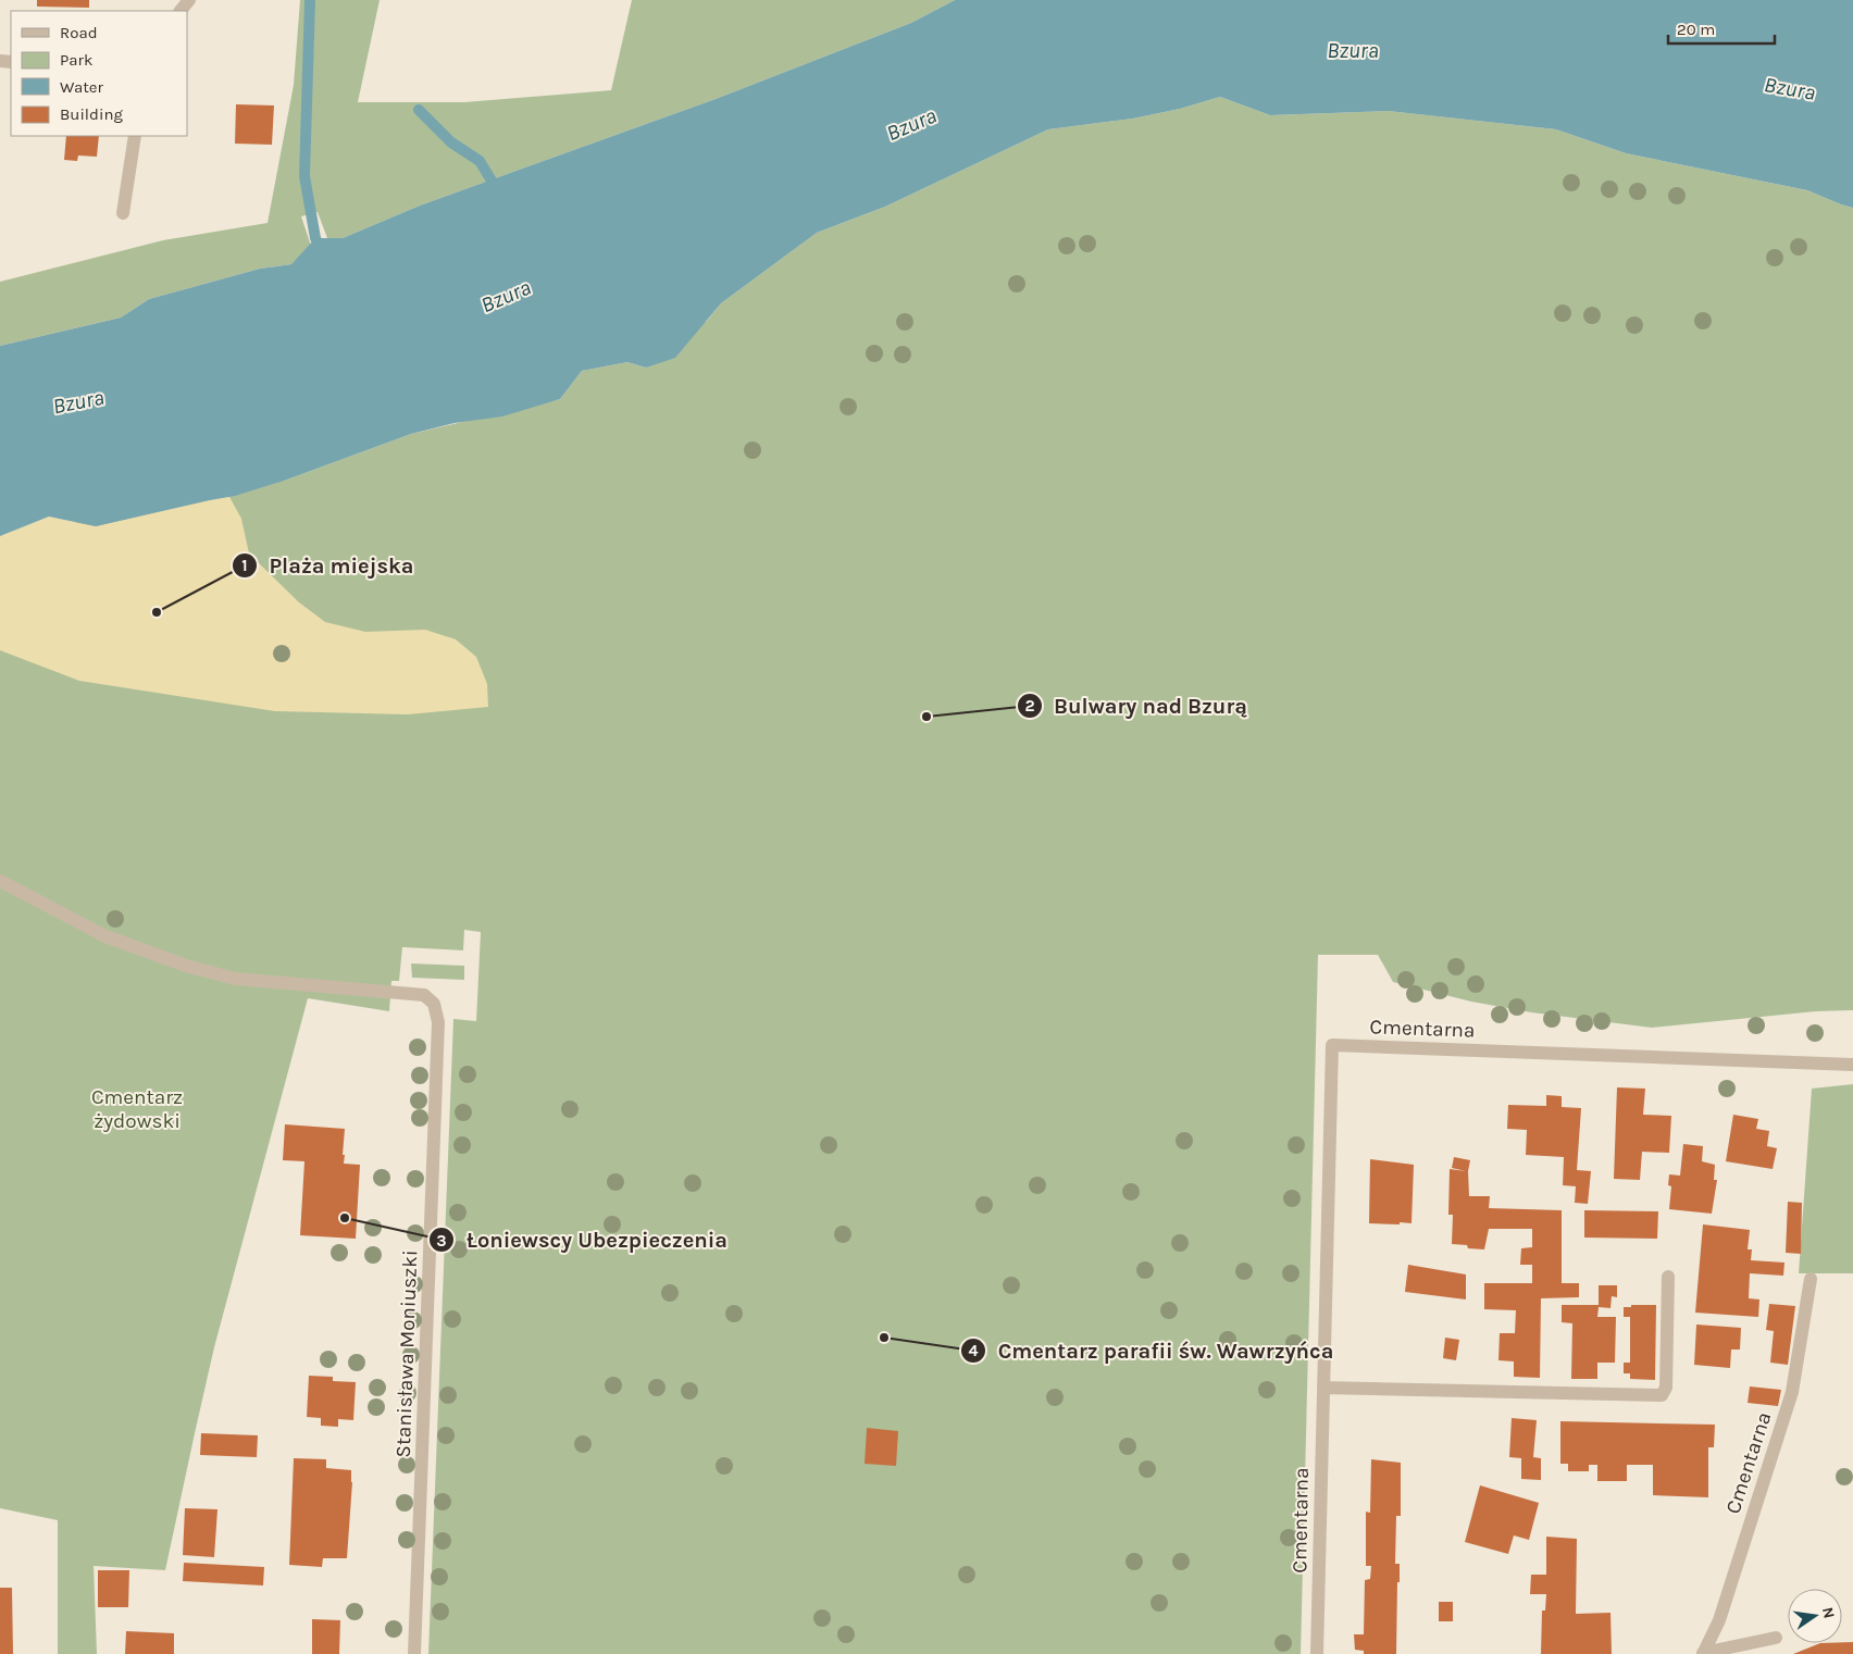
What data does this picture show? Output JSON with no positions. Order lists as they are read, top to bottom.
{
  "streets": {
    "street": ["Cmentarna", "Stanisława Moniuszki"]
  },
  "water": ["Bzura"],
  "parks": ["Cmentarz żydowski"],
  "places": [
    "Plaża miejska",
    "Bulwary nad Bzurą",
    "Łoniewscy Ubezpieczenia",
    "Cmentarz parafii św. Wawrzyńca"
  ],
  "legend": [
    "Road",
    "Park",
    "Water",
    "Building"
  ],
  "scale_bar": "20 m",
  "north": "right"
}
